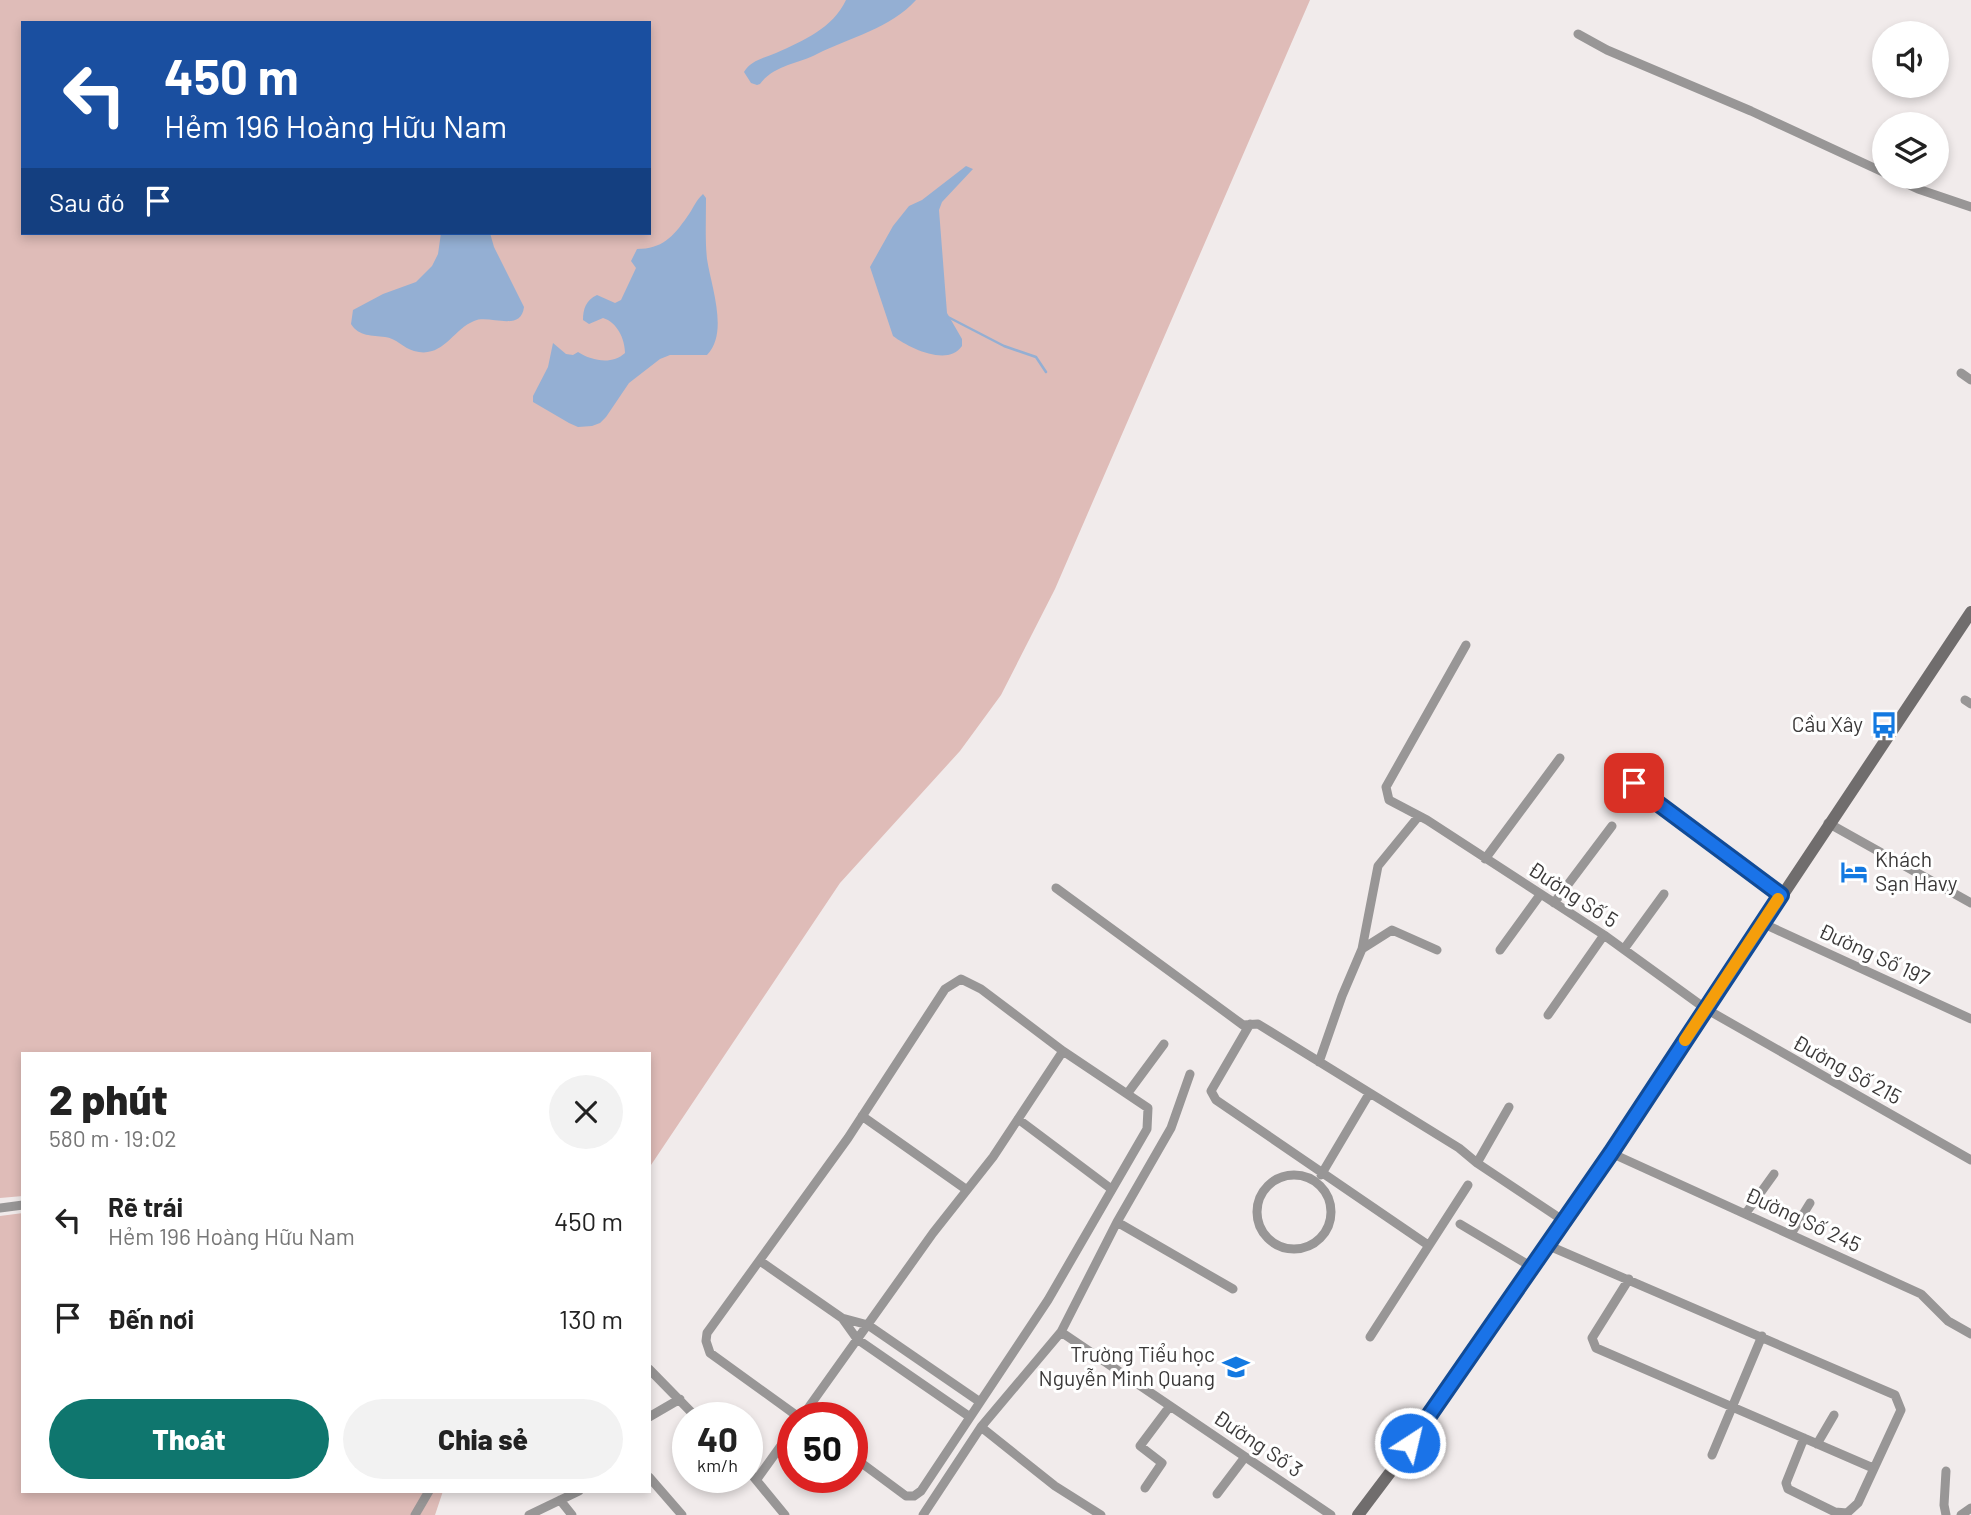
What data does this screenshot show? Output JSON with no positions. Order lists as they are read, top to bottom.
{
  "streets": {
    "street": [
      "Đường Số 5",
      "Đường Số 197",
      "Đường Số 215",
      "Đường Số 245",
      "Đường Số 3"
    ]
  },
  "crossings": [
    ["Đường Số 5", "Đường Số 215"]
  ],
  "places": {
    "bus stop": ["Cầu Xây"],
    "hotel": ["Khách Sạn Havy"],
    "school or university": ["Trường Tiểu học Nguyễn Minh Quang"]
  },
  "page": {
    "turn": ["450 m", "Hẻm 196 Hoàng Hữu Nam"],
    "then": "Sau đó",
    "heading": ["2 phút", "580 m · 19:02"],
    "list": [
      {
        "name": "Rẽ trái",
        "note": "Hẻm 196 Hoàng Hữu Nam",
        "value": "450 m"
      },
      {
        "name": "Đến nơi",
        "value": "130 m"
      }
    ],
    "buttons": ["Thoát", "Chia sẻ"],
    "speed": "40 km/h",
    "limit": "50"
  }
}
